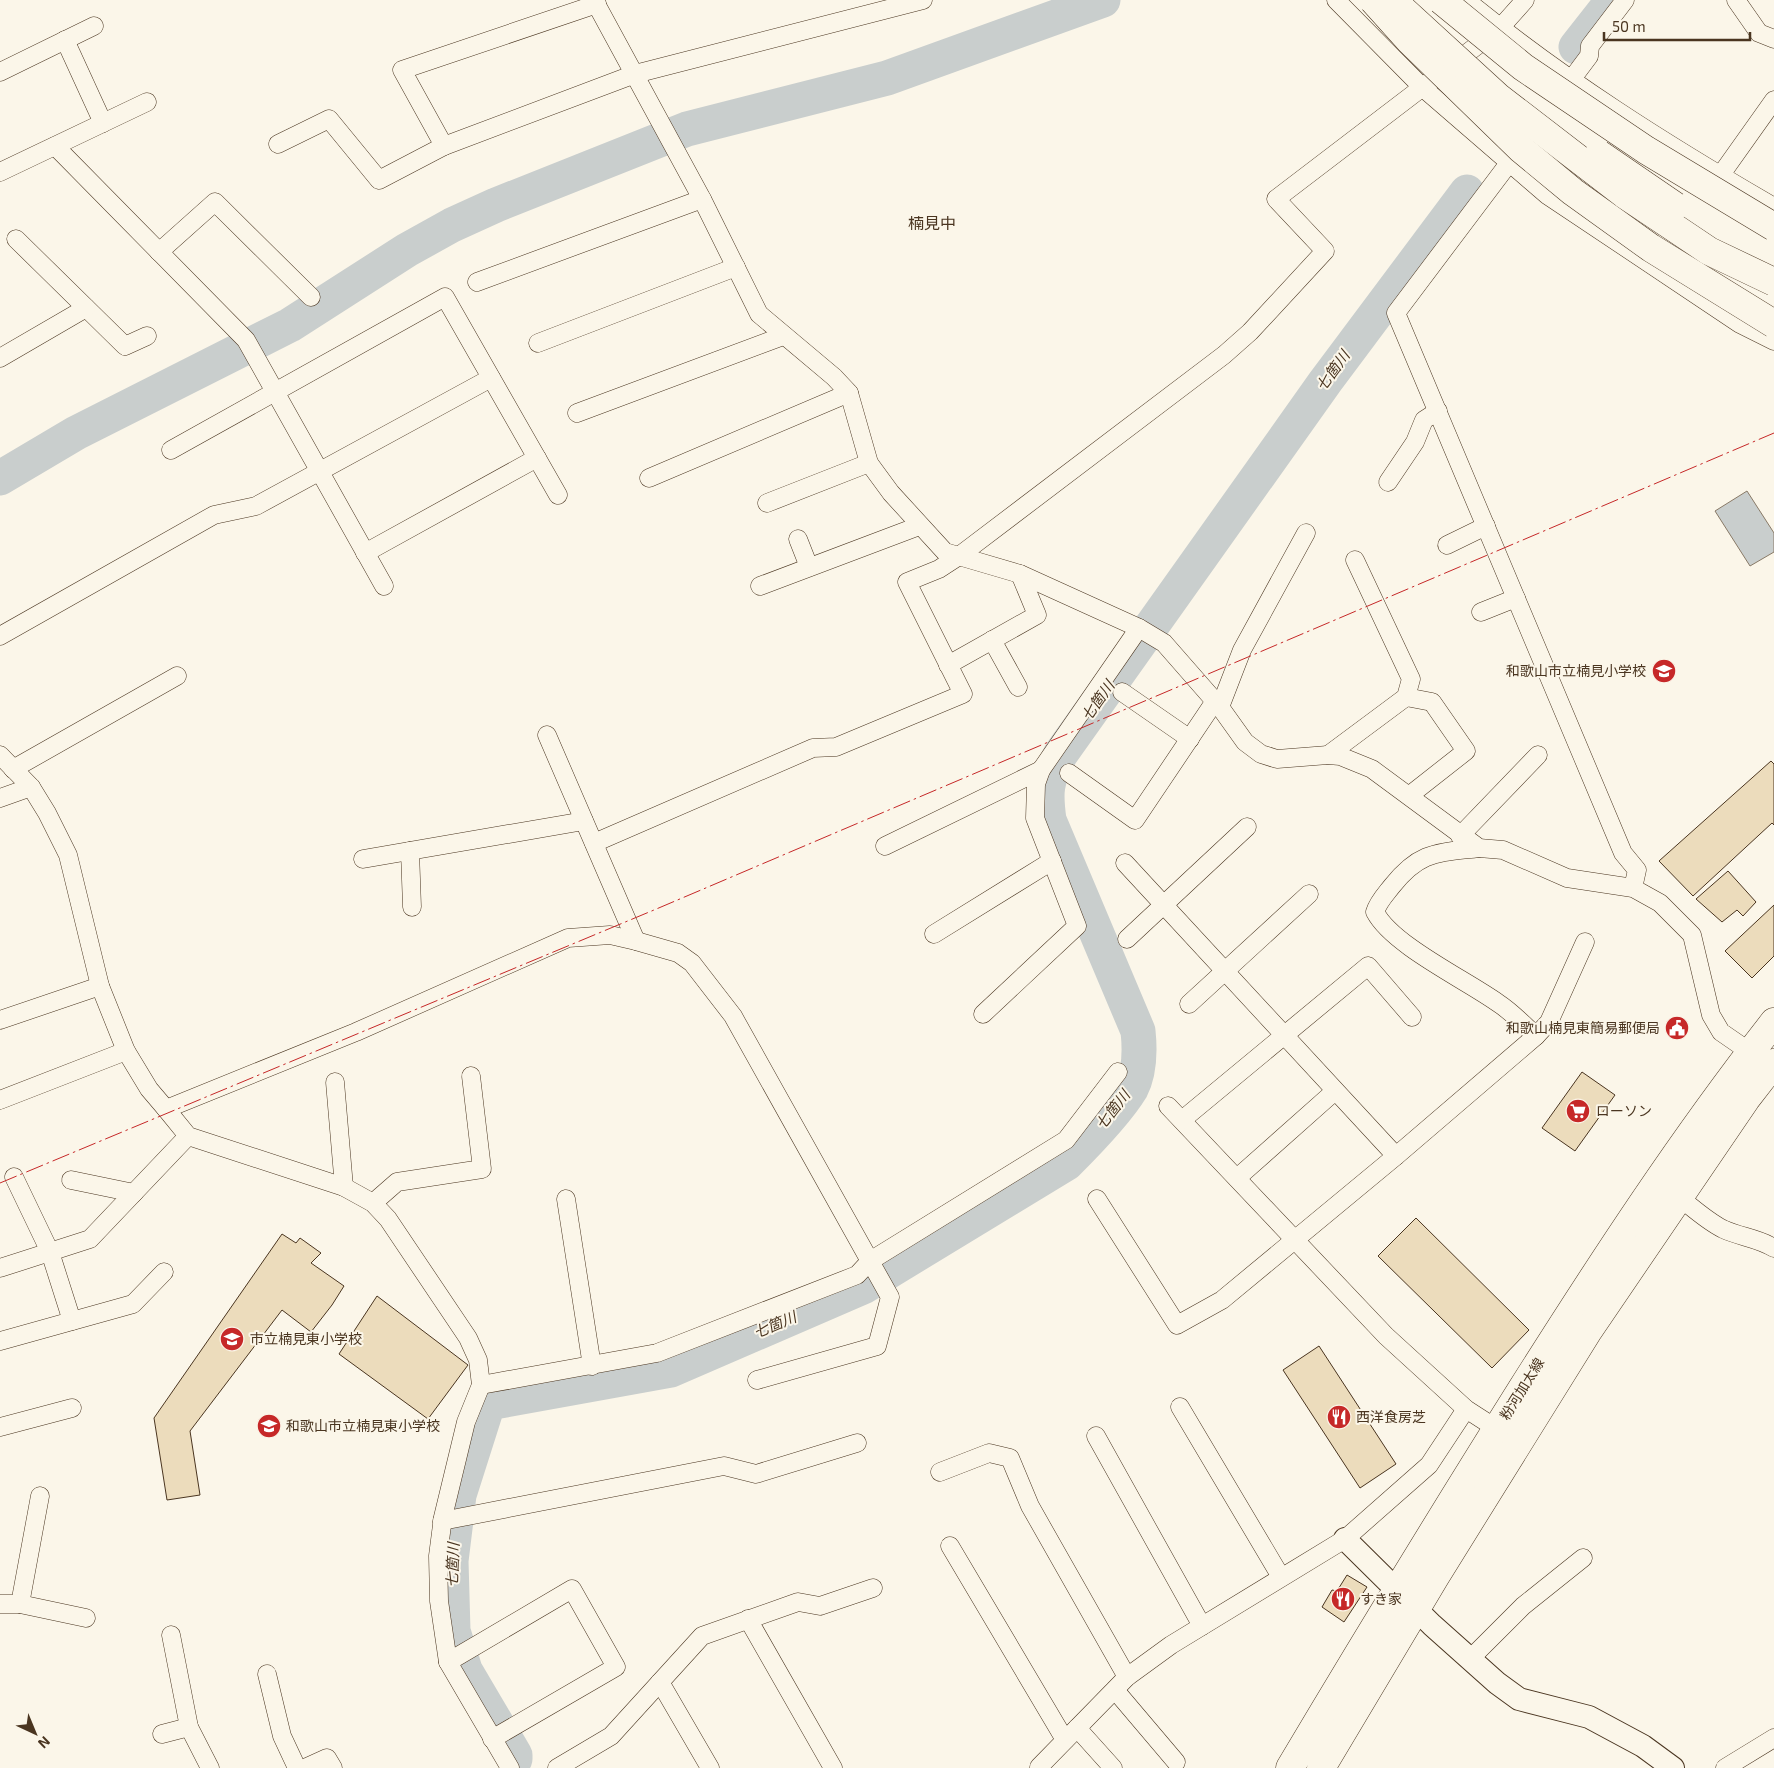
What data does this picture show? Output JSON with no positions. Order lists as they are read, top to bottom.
{
  "streets": {
    "main road": ["粉河加太線"]
  },
  "districts": ["楠見中"],
  "water": ["七箇川"],
  "places": {
    "school or university": ["和歌山市立楠見小学校", "市立楠見東小学校", "和歌山市立楠見東小学校"],
    "public building": ["和歌山楠見東簡易郵便局"],
    "supermarket": ["ローソン"],
    "restaurant": ["西洋食房芝", "すき家"]
  },
  "scale_bar": "50 m",
  "north": "bottom right"
}
